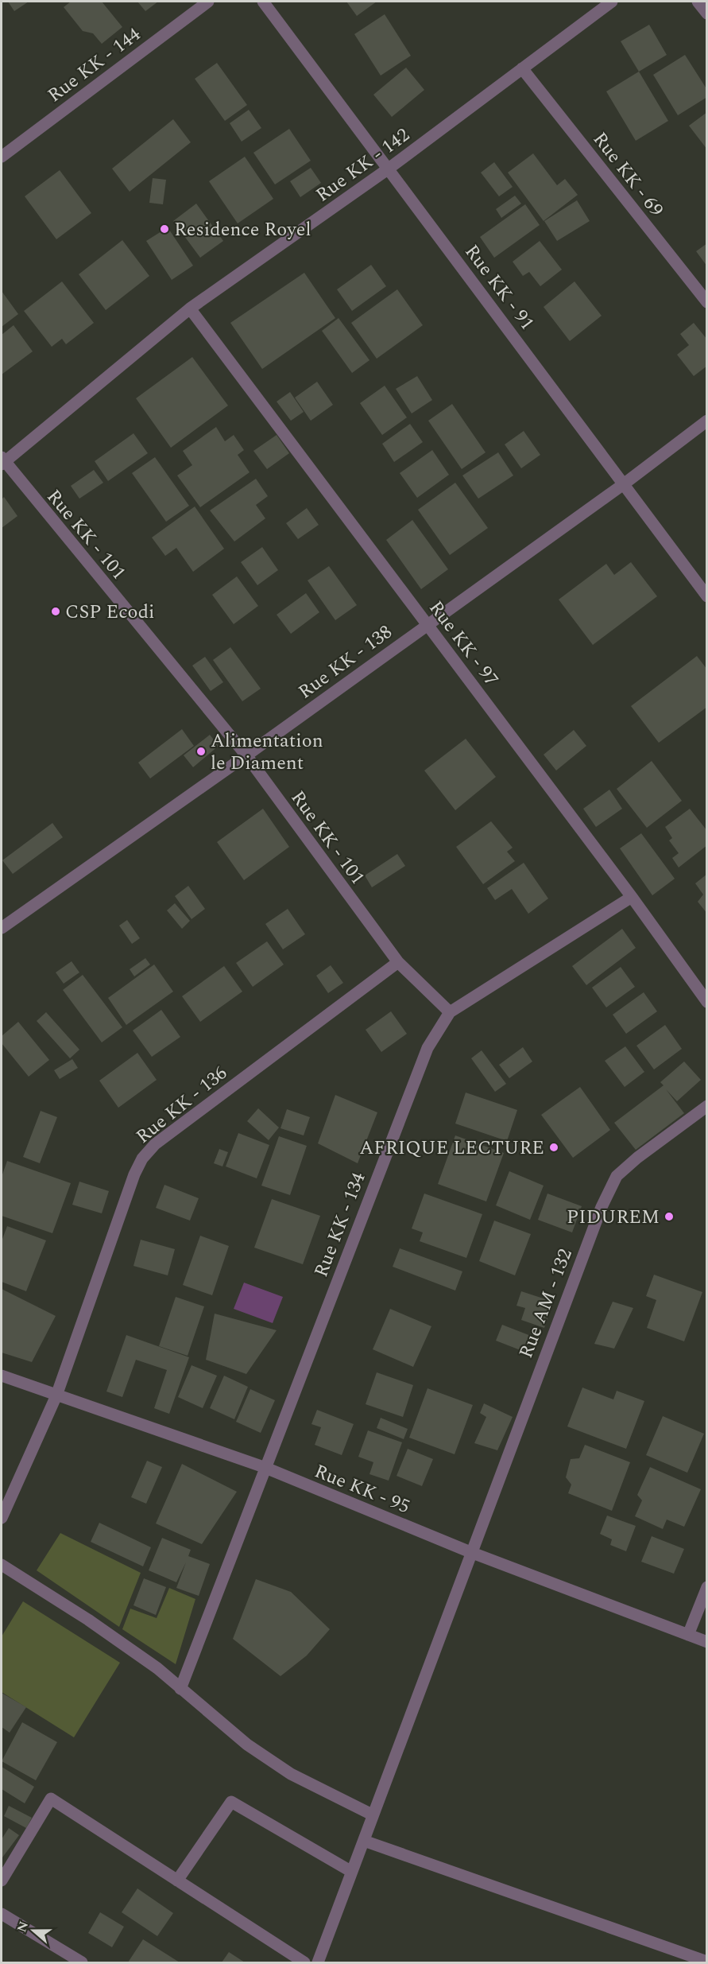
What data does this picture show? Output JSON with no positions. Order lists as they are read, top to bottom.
{
  "streets": {
    "street": [
      "Rue KK - 144",
      "Rue KK - 142",
      "Rue KK - 69",
      "Rue KK - 91",
      "Rue KK - 101",
      "Rue KK - 97",
      "Rue KK - 138",
      "Rue KK - 136",
      "Rue KK - 134",
      "Rue AM - 132",
      "Rue KK - 95"
    ]
  },
  "crossings": [
    ["Rue KK - 142", "Rue KK - 69"],
    ["Rue KK - 142", "Rue KK - 91"],
    ["Rue KK - 142", "Rue KK - 101"],
    ["Rue KK - 142", "Rue KK - 97"],
    ["Rue KK - 91", "Rue KK - 138"],
    ["Rue KK - 101", "Rue KK - 138"],
    ["Rue KK - 101", "Rue KK - 136"],
    ["Rue KK - 101", "Rue KK - 134"],
    ["Rue KK - 97", "Rue KK - 138"],
    ["Rue KK - 97", "Rue KK - 134"],
    ["Rue KK - 136", "Rue KK - 95"],
    ["Rue KK - 134", "Rue KK - 95"],
    ["Rue AM - 132", "Rue KK - 95"]
  ],
  "places": [
    "Residence Royel",
    "CSP Ecodi",
    "Alimentation le Diament",
    "AFRIQUE LECTURE",
    "PIDUREM"
  ],
  "north": "left"
}
